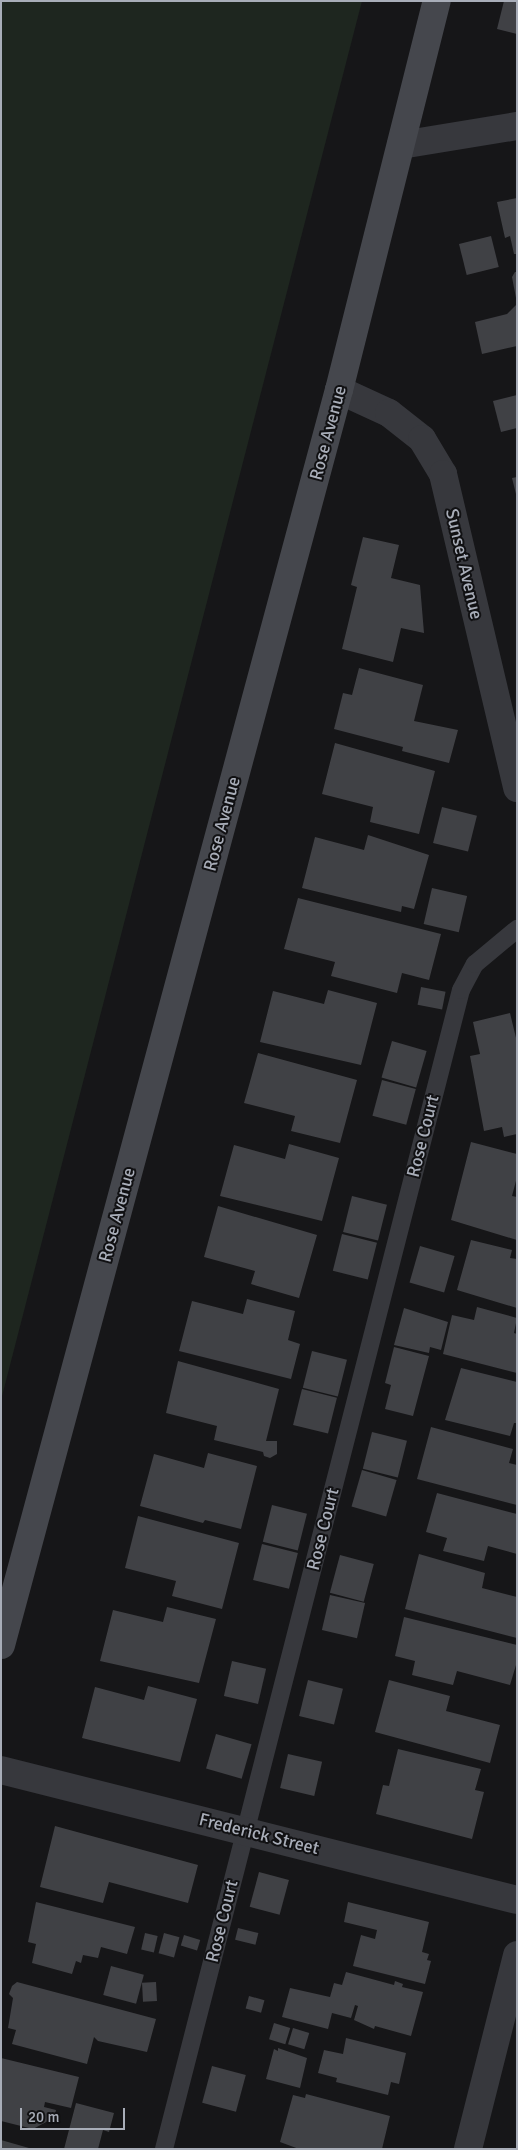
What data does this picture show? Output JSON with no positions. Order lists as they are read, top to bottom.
{
  "streets": {
    "street": ["Rose Avenue", "Sunset Avenue", "Frederick Street"],
    "lane": ["Rose Court"]
  },
  "crossings": [
    ["Rose Avenue", "Sunset Avenue"],
    ["Rose Court", "Frederick Street"]
  ],
  "scale_bar": "20 m"
}
